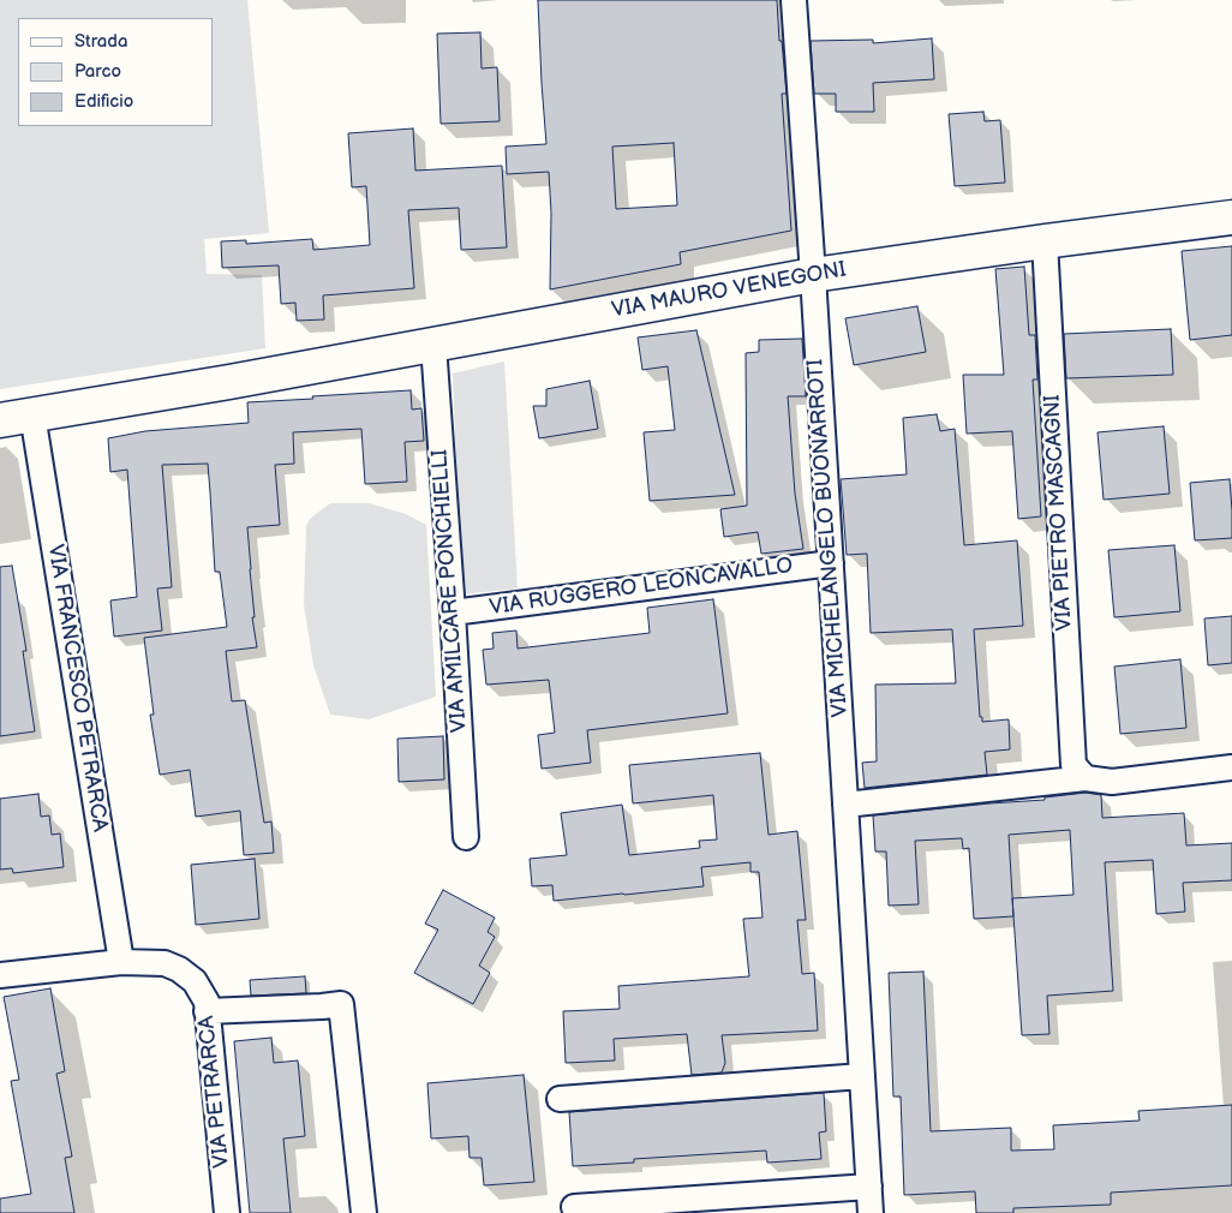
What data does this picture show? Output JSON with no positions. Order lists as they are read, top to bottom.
{
  "streets": {
    "main road": ["VIA MAURO VENEGONI"],
    "street": [
      "VIA PIETRO MASCAGNI",
      "VIA MICHELANGELO BUONARROTI",
      "VIA RUGGERO LEONCAVALLO",
      "VIA AMILCARE PONCHIELLI",
      "VIA FRANCESCO PETRARCA",
      "VIA PETRARCA"
    ]
  },
  "crossings": [
    ["VIA MAURO VENEGONI", "VIA PIETRO MASCAGNI"],
    ["VIA MAURO VENEGONI", "VIA MICHELANGELO BUONARROTI"],
    ["VIA MAURO VENEGONI", "VIA AMILCARE PONCHIELLI"],
    ["VIA MAURO VENEGONI", "VIA FRANCESCO PETRARCA"],
    ["VIA MICHELANGELO BUONARROTI", "VIA RUGGERO LEONCAVALLO"],
    ["VIA RUGGERO LEONCAVALLO", "VIA AMILCARE PONCHIELLI"],
    ["VIA FRANCESCO PETRARCA", "VIA PETRARCA"]
  ],
  "legend": ["Strada", "Parco", "Edificio"]
}
